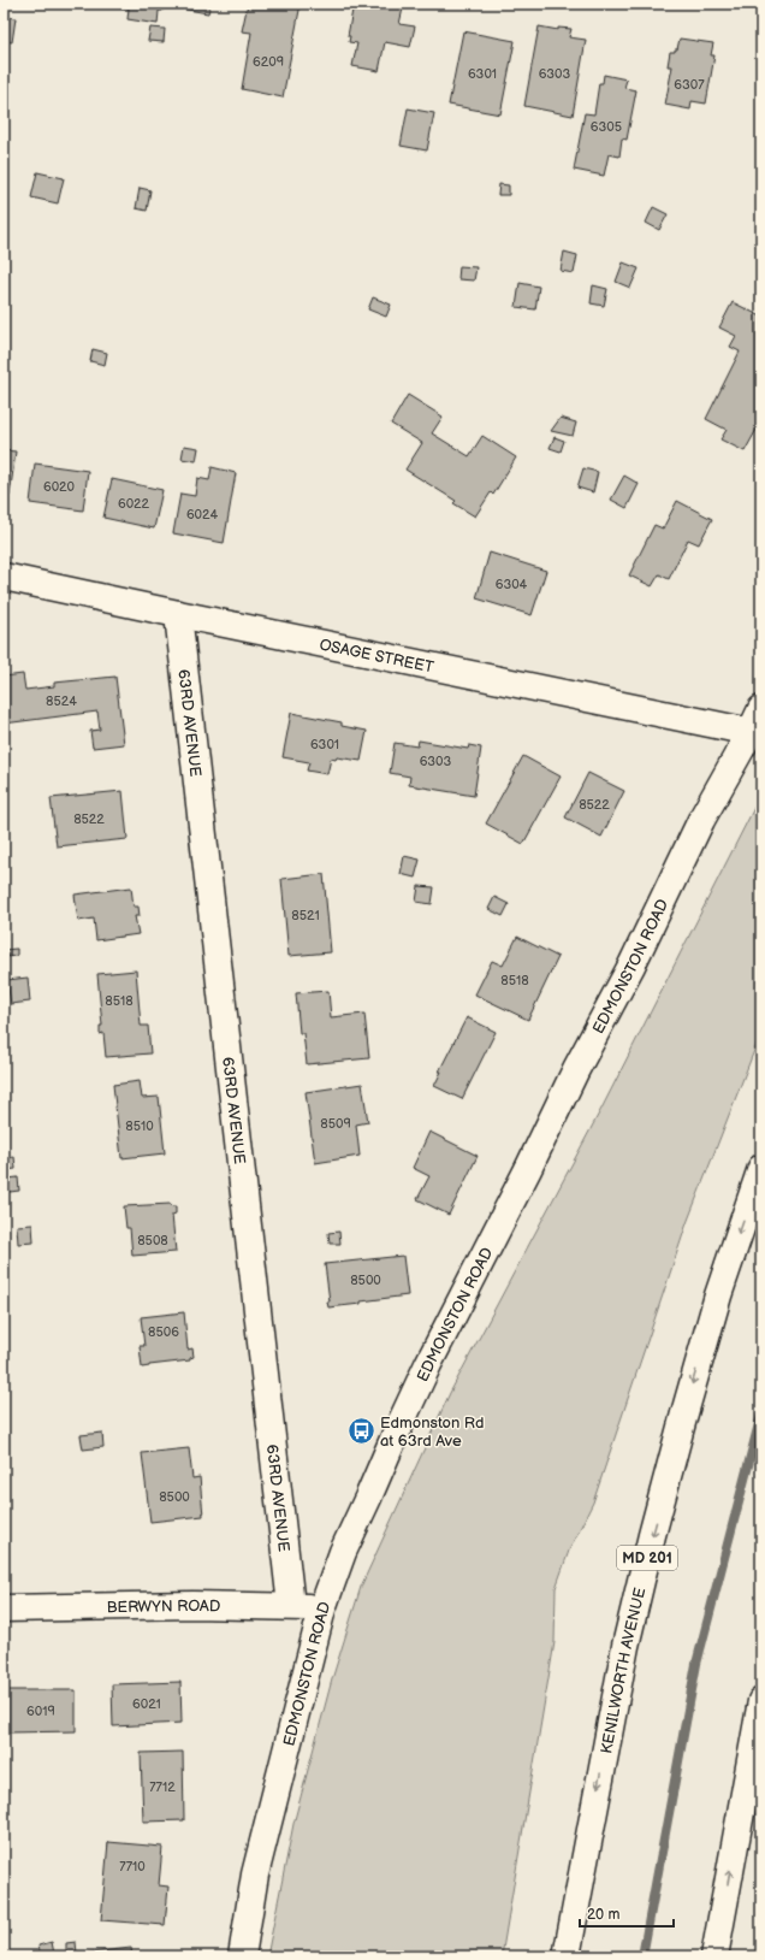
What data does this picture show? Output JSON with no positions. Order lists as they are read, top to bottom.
{
  "streets": {
    "street": [
      "OSAGE STREET",
      "63RD AVENUE",
      "EDMONSTON ROAD",
      "MD 201",
      "BERWYN ROAD",
      "KENILWORTH AVENUE"
    ]
  },
  "crossings": [
    ["OSAGE STREET", "63RD AVENUE"],
    ["OSAGE STREET", "EDMONSTON ROAD"],
    ["63RD AVENUE", "BERWYN ROAD"],
    ["EDMONSTON ROAD", "BERWYN ROAD"]
  ],
  "places": {
    "bus stop": ["Edmonston Rd at 63rd Ave"]
  },
  "house_numbers": [
    "6209",
    "6301",
    "6303",
    "6307",
    "6305",
    "6020",
    "6022",
    "6024",
    "6304",
    "8524",
    "6301",
    "6303",
    "8522",
    "8522",
    "8521",
    "8518",
    "8518",
    "8509",
    "8510",
    "8508",
    "8500",
    "8506",
    "8500",
    "6021",
    "6019",
    "7712",
    "7710"
  ],
  "scale_bar": "20 m"
}
